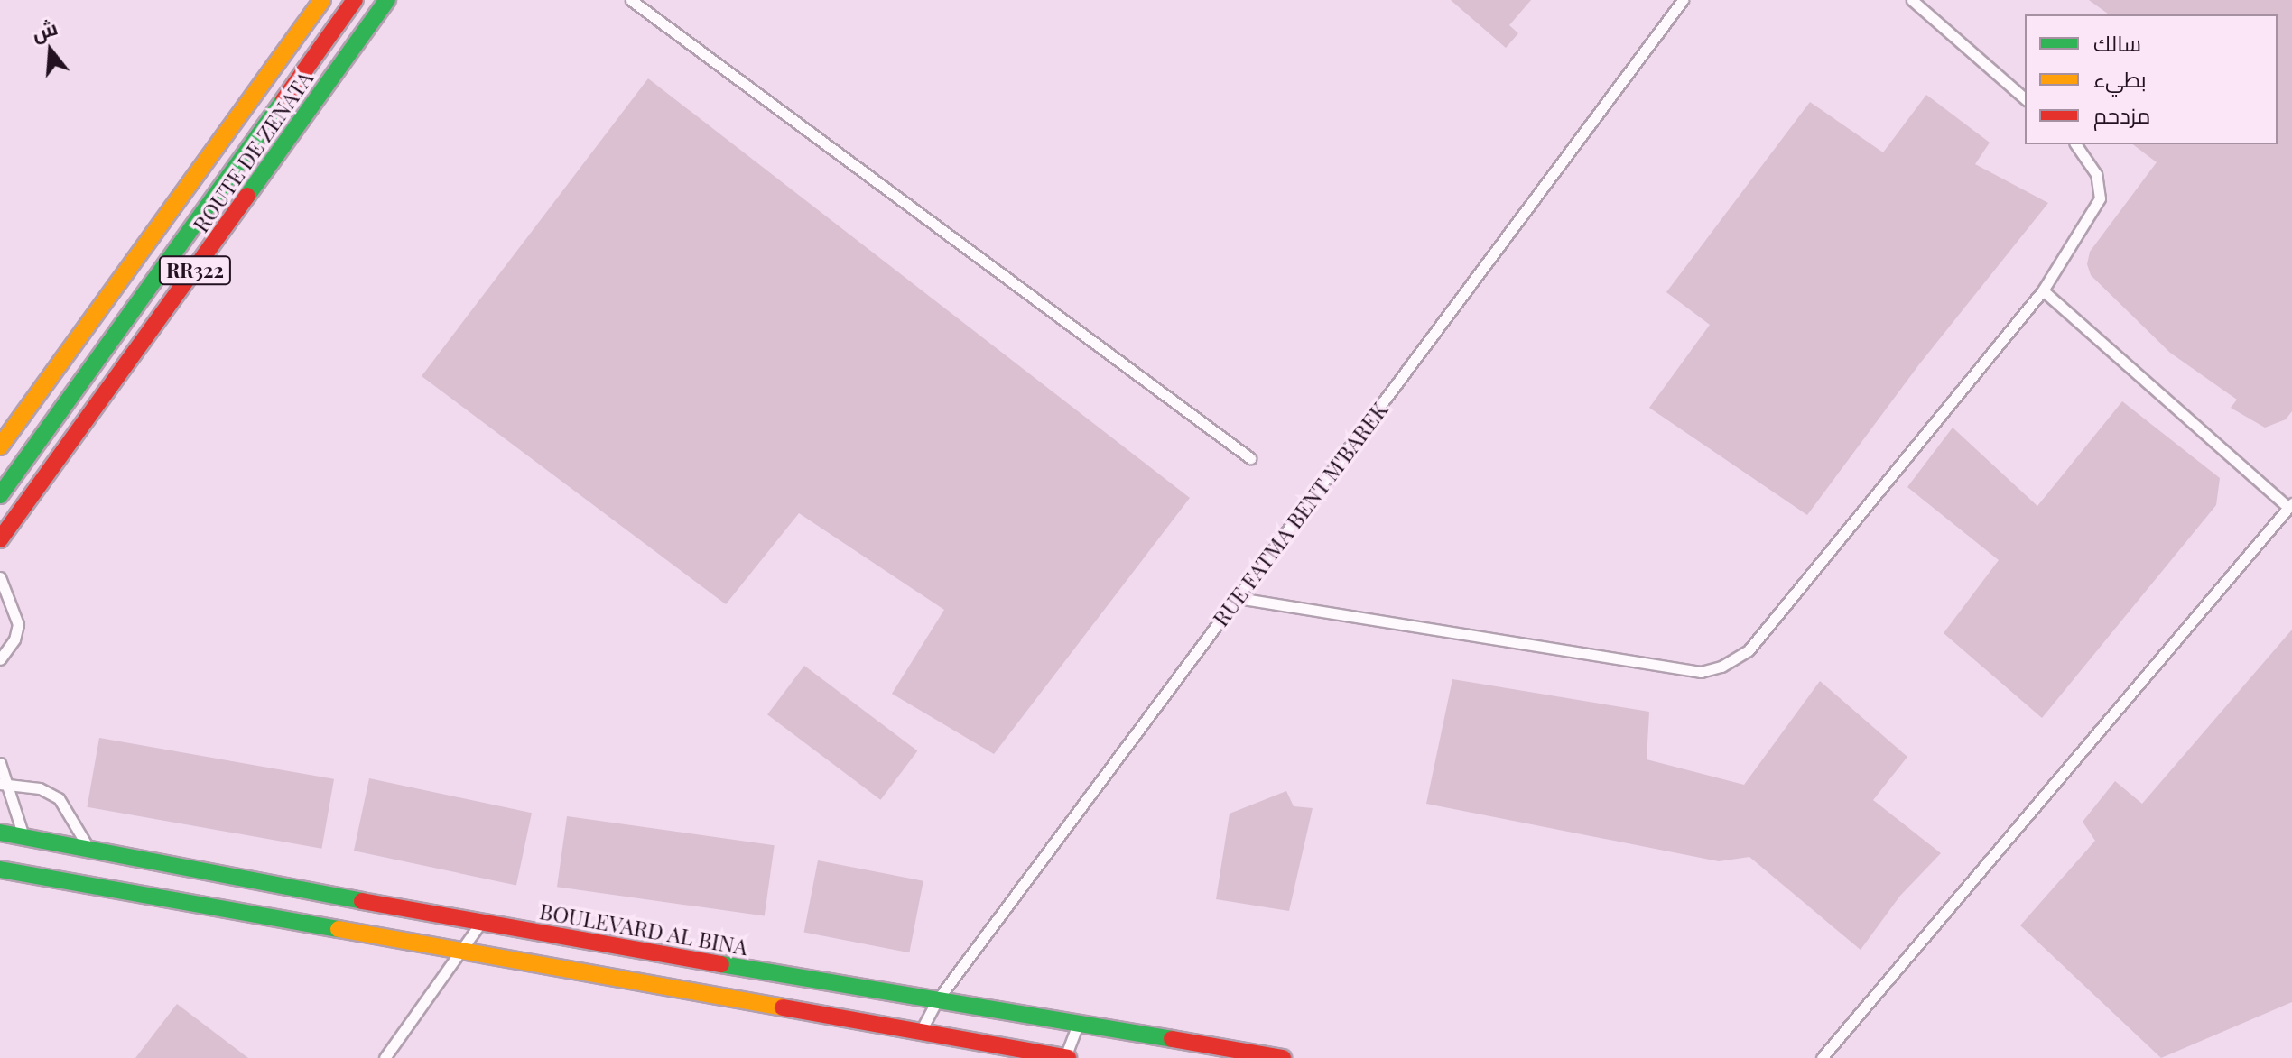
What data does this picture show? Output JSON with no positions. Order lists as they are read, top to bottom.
{
  "streets": {
    "main road": ["ROUTE DE ZENATA", "RR322", "BOULEVARD AL BINA"],
    "lane": ["RUE FATMA BENT M'BAREK"]
  },
  "crossings": [
    ["RUE FATMA BENT M'BAREK", "BOULEVARD AL BINA"]
  ],
  "legend": ["سالك", "بطيء", "مزدحم"],
  "north": "top"
}
